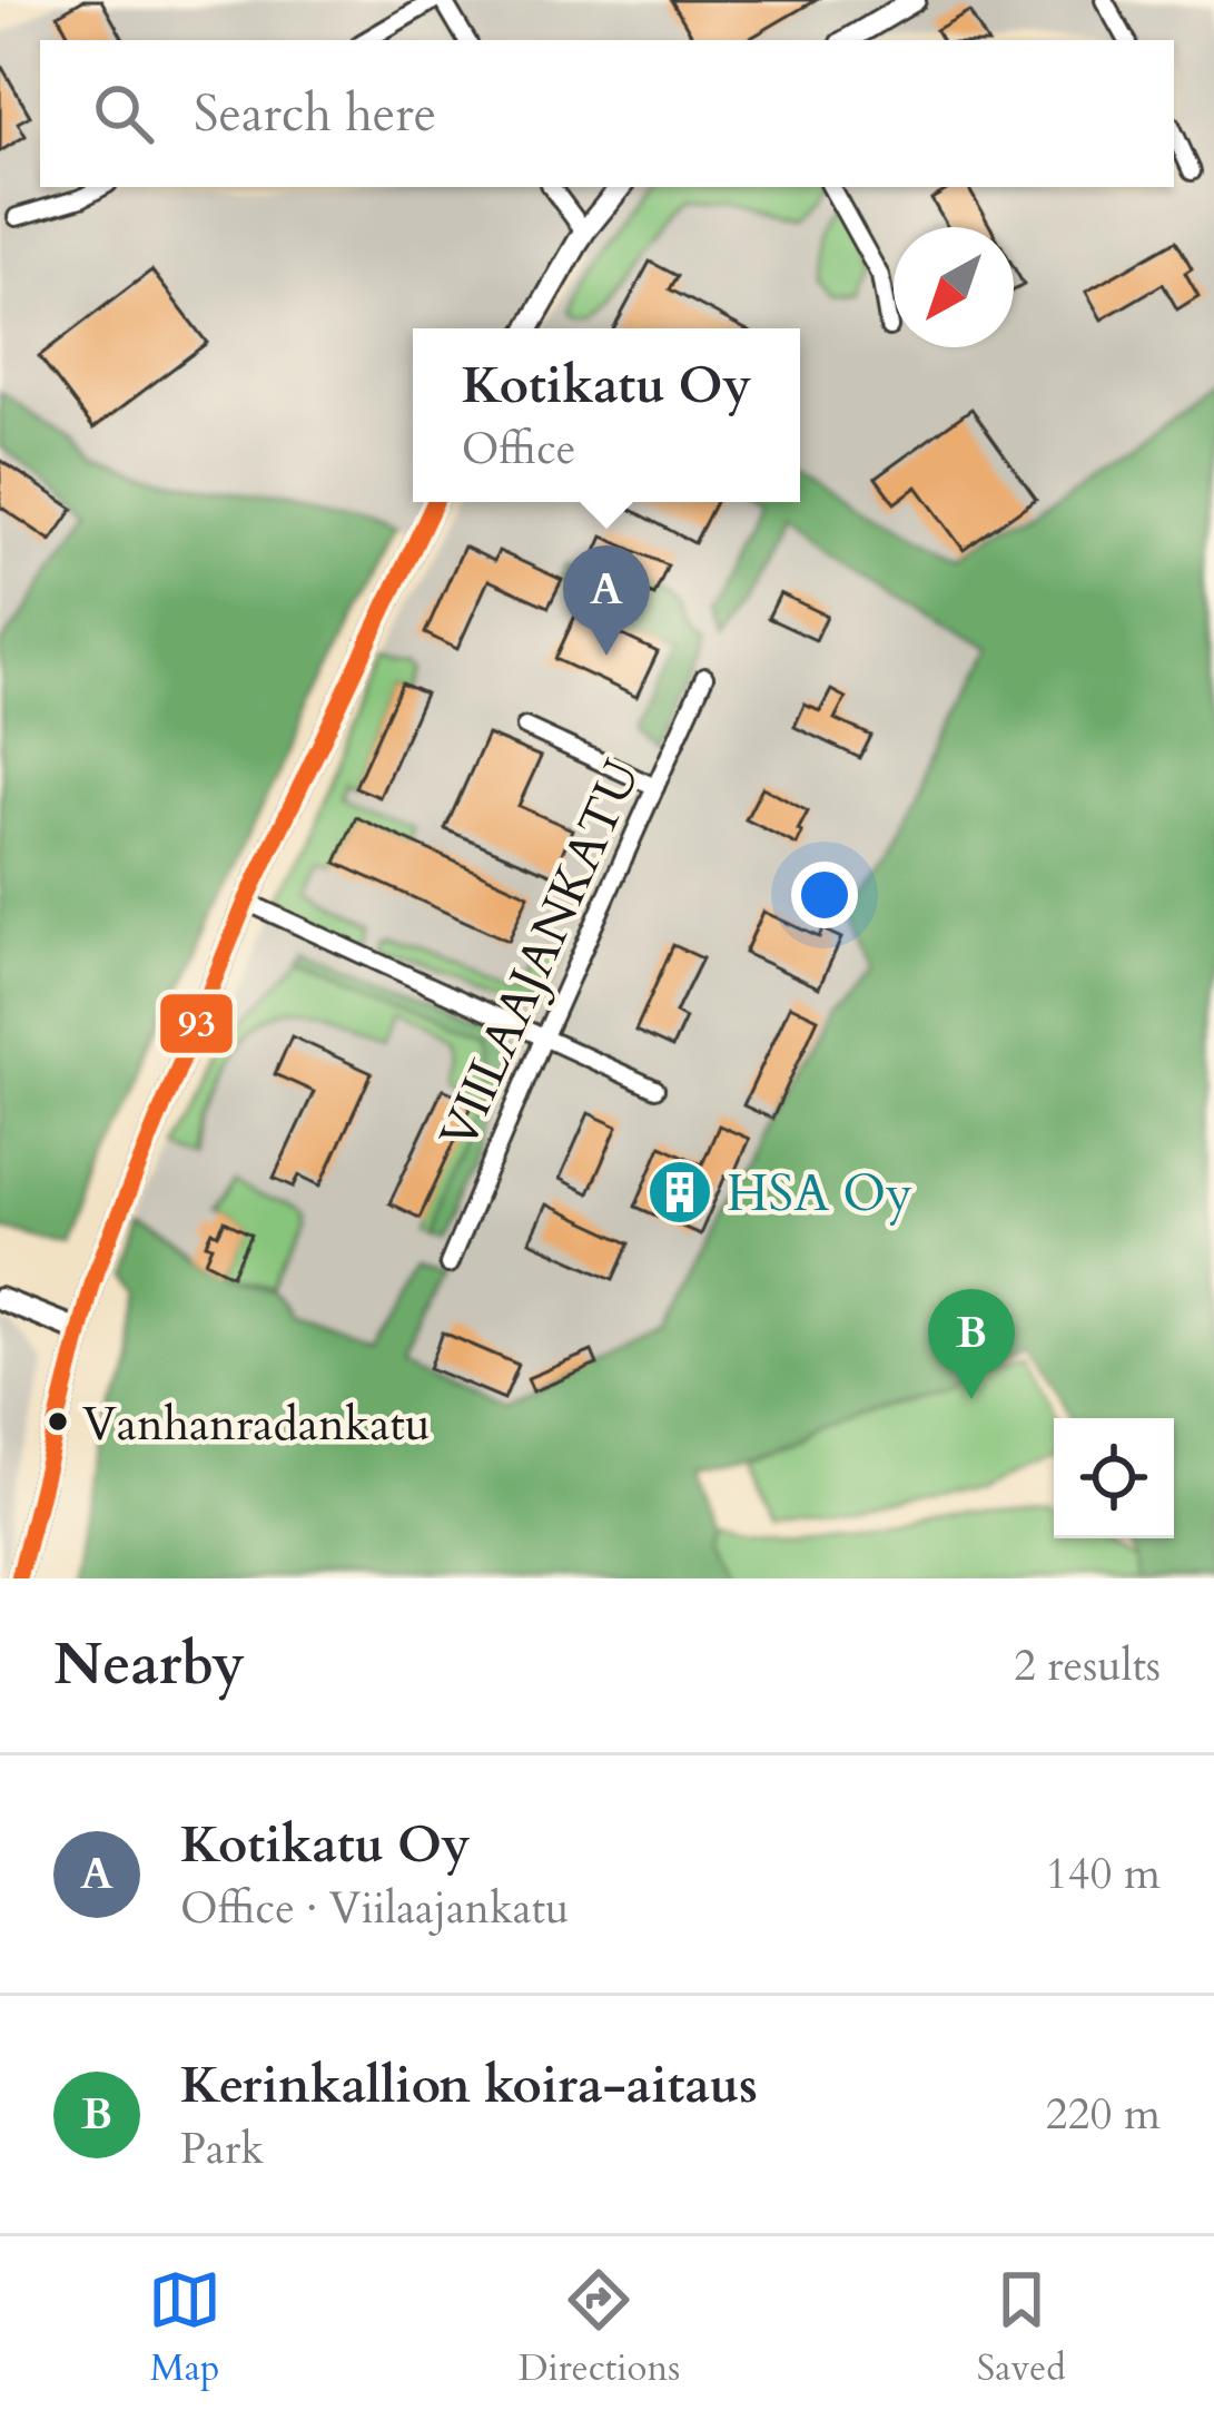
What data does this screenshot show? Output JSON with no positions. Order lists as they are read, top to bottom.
{
  "streets": {
    "street": ["VIILAAJANKATU"]
  },
  "places": {
    "building": ["HSA Oy"],
    "other": ["Vanhanradankatu"]
  },
  "lines": ["transit line 93"],
  "north": "bottom left",
  "page": {
    "search": "Search here",
    "popup": ["Kotikatu Oy", "Office"],
    "pins": ["A", "B"],
    "heading": ["Nearby", "2 results"],
    "list": [
      {
        "mark": "A",
        "name": "Kotikatu Oy",
        "note": "Office · Viilaajankatu",
        "value": "140 m"
      },
      {
        "mark": "B",
        "name": "Kerinkallion koira-aitaus",
        "note": "Park",
        "value": "220 m"
      }
    ],
    "nav": ["Map", "Directions", "Saved"]
  }
}
